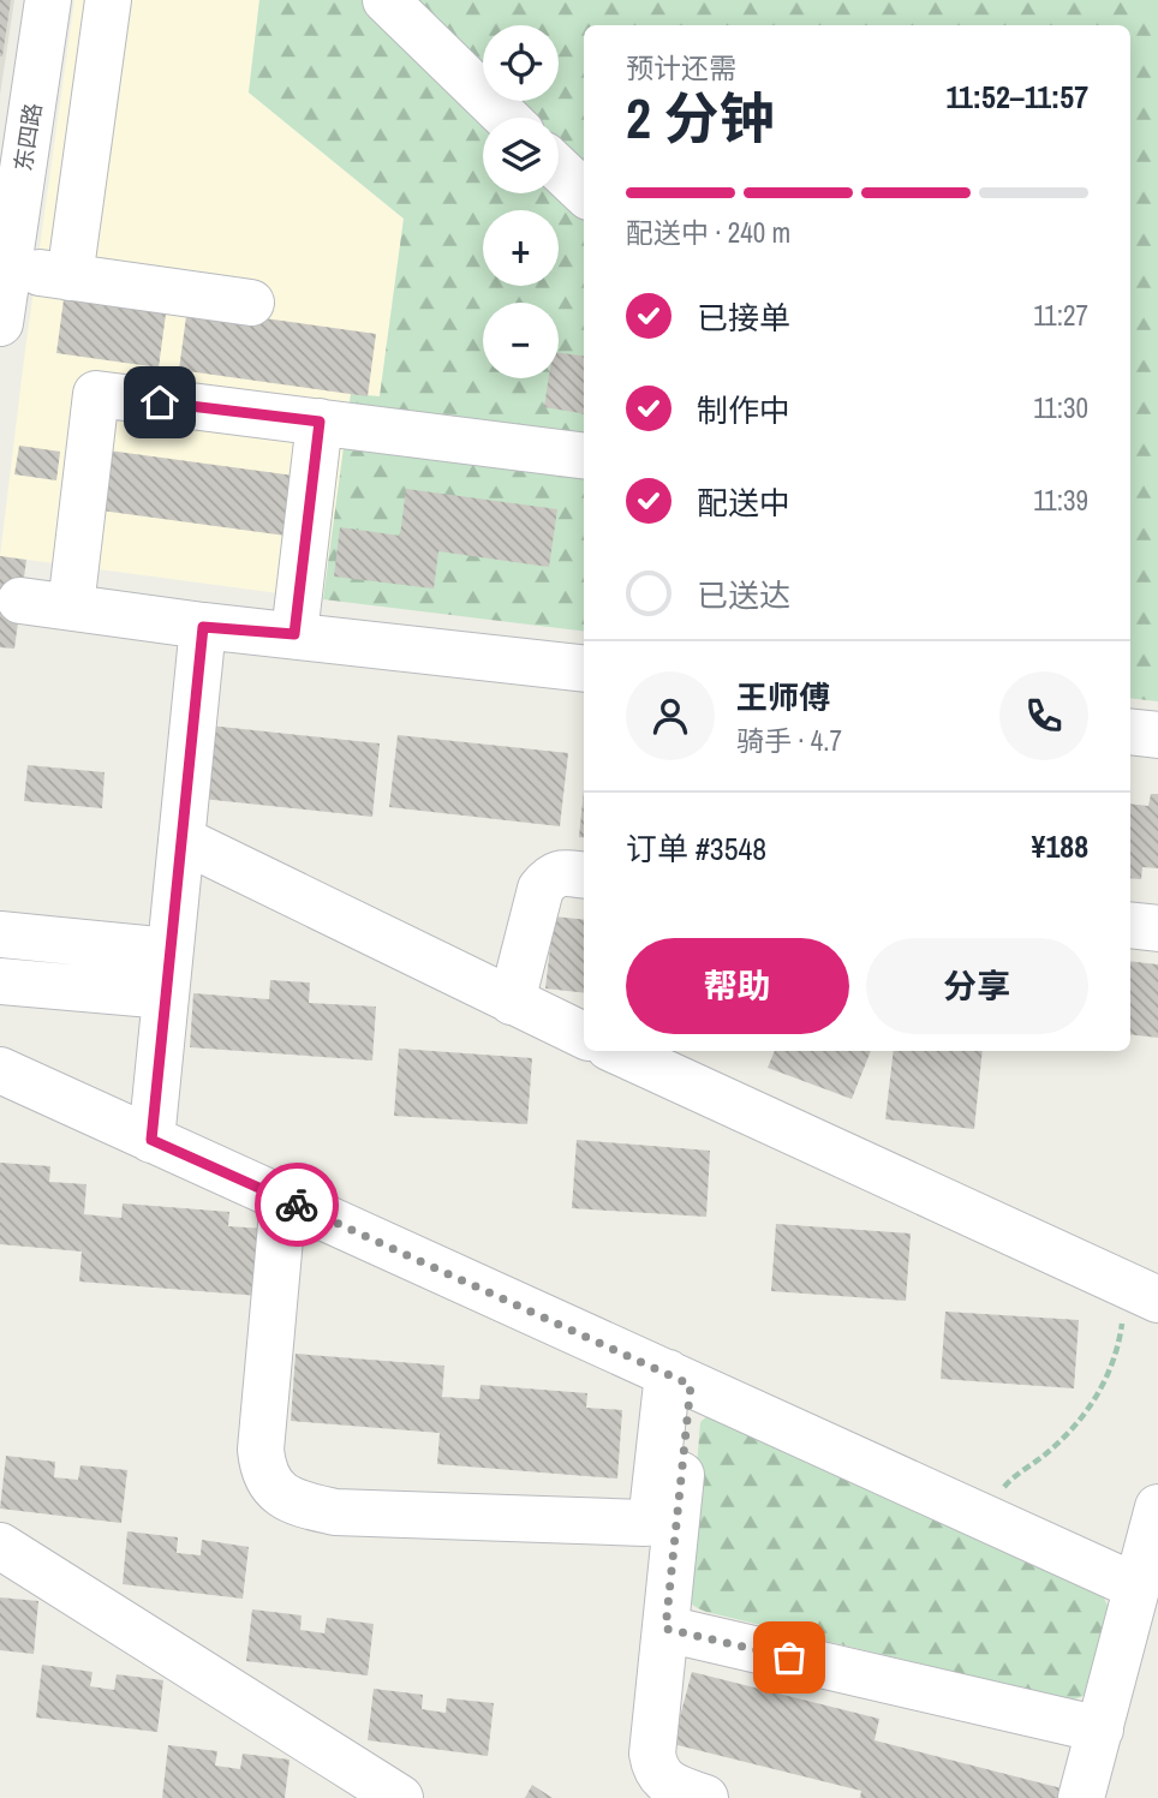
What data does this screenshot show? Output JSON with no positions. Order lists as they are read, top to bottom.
{
  "streets": {
    "street": ["东四路"]
  },
  "page": {
    "map_buttons": ["+", "−"],
    "heading": ["2 分钟", "预计还需", "11:52–11:57"],
    "panel": [
      "王师傅",
      "骑手 · 4.7",
      "订单 #3548",
      "¥188"
    ],
    "bar": "配送中 · 240 m",
    "list": [
      ["已接单", "11:27"],
      ["制作中", "11:30"],
      ["配送中", "11:39"],
      "已送达"
    ],
    "buttons": ["帮助", "分享"]
  }
}
